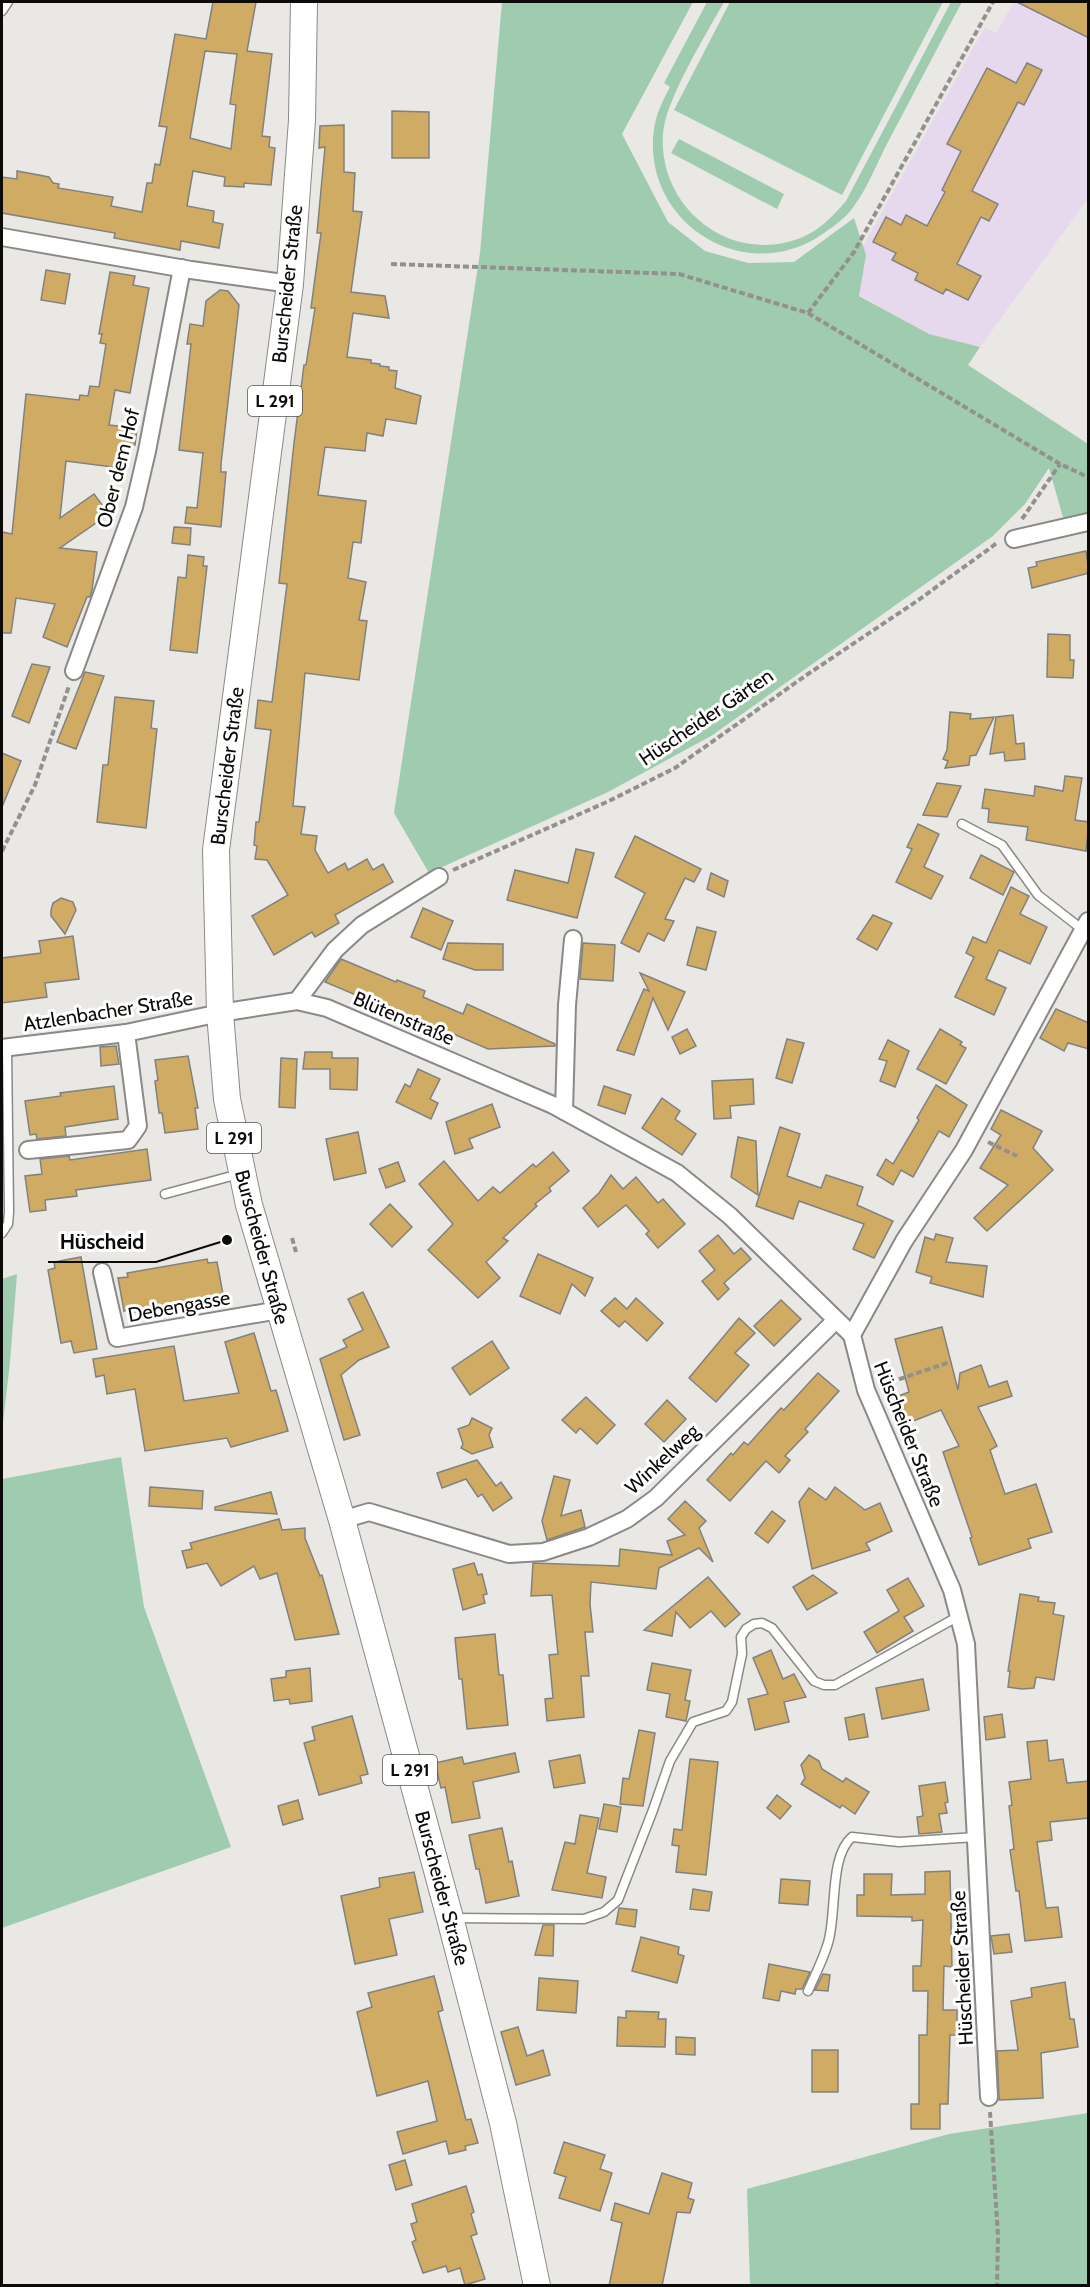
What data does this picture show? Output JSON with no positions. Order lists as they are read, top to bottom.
{
  "streets": {
    "main road": ["Burscheider Straße", "L 291"],
    "street": [
      "Ober dem Hof",
      "Atzlenbacher Straße",
      "Blütenstraße",
      "Debengasse",
      "Hüscheider Straße",
      "Winkelweg"
    ],
    "path": ["Hüscheider Gärten"]
  },
  "crossings": [
    ["Burscheider Straße", "Atzlenbacher Straße"],
    ["Burscheider Straße", "Blütenstraße"],
    ["Burscheider Straße", "Debengasse"],
    ["Burscheider Straße", "Winkelweg"],
    ["Atzlenbacher Straße", "Blütenstraße"],
    ["Blütenstraße", "Hüscheider Straße"],
    ["Blütenstraße", "Winkelweg"]
  ],
  "places": ["Hüscheid"]
}
